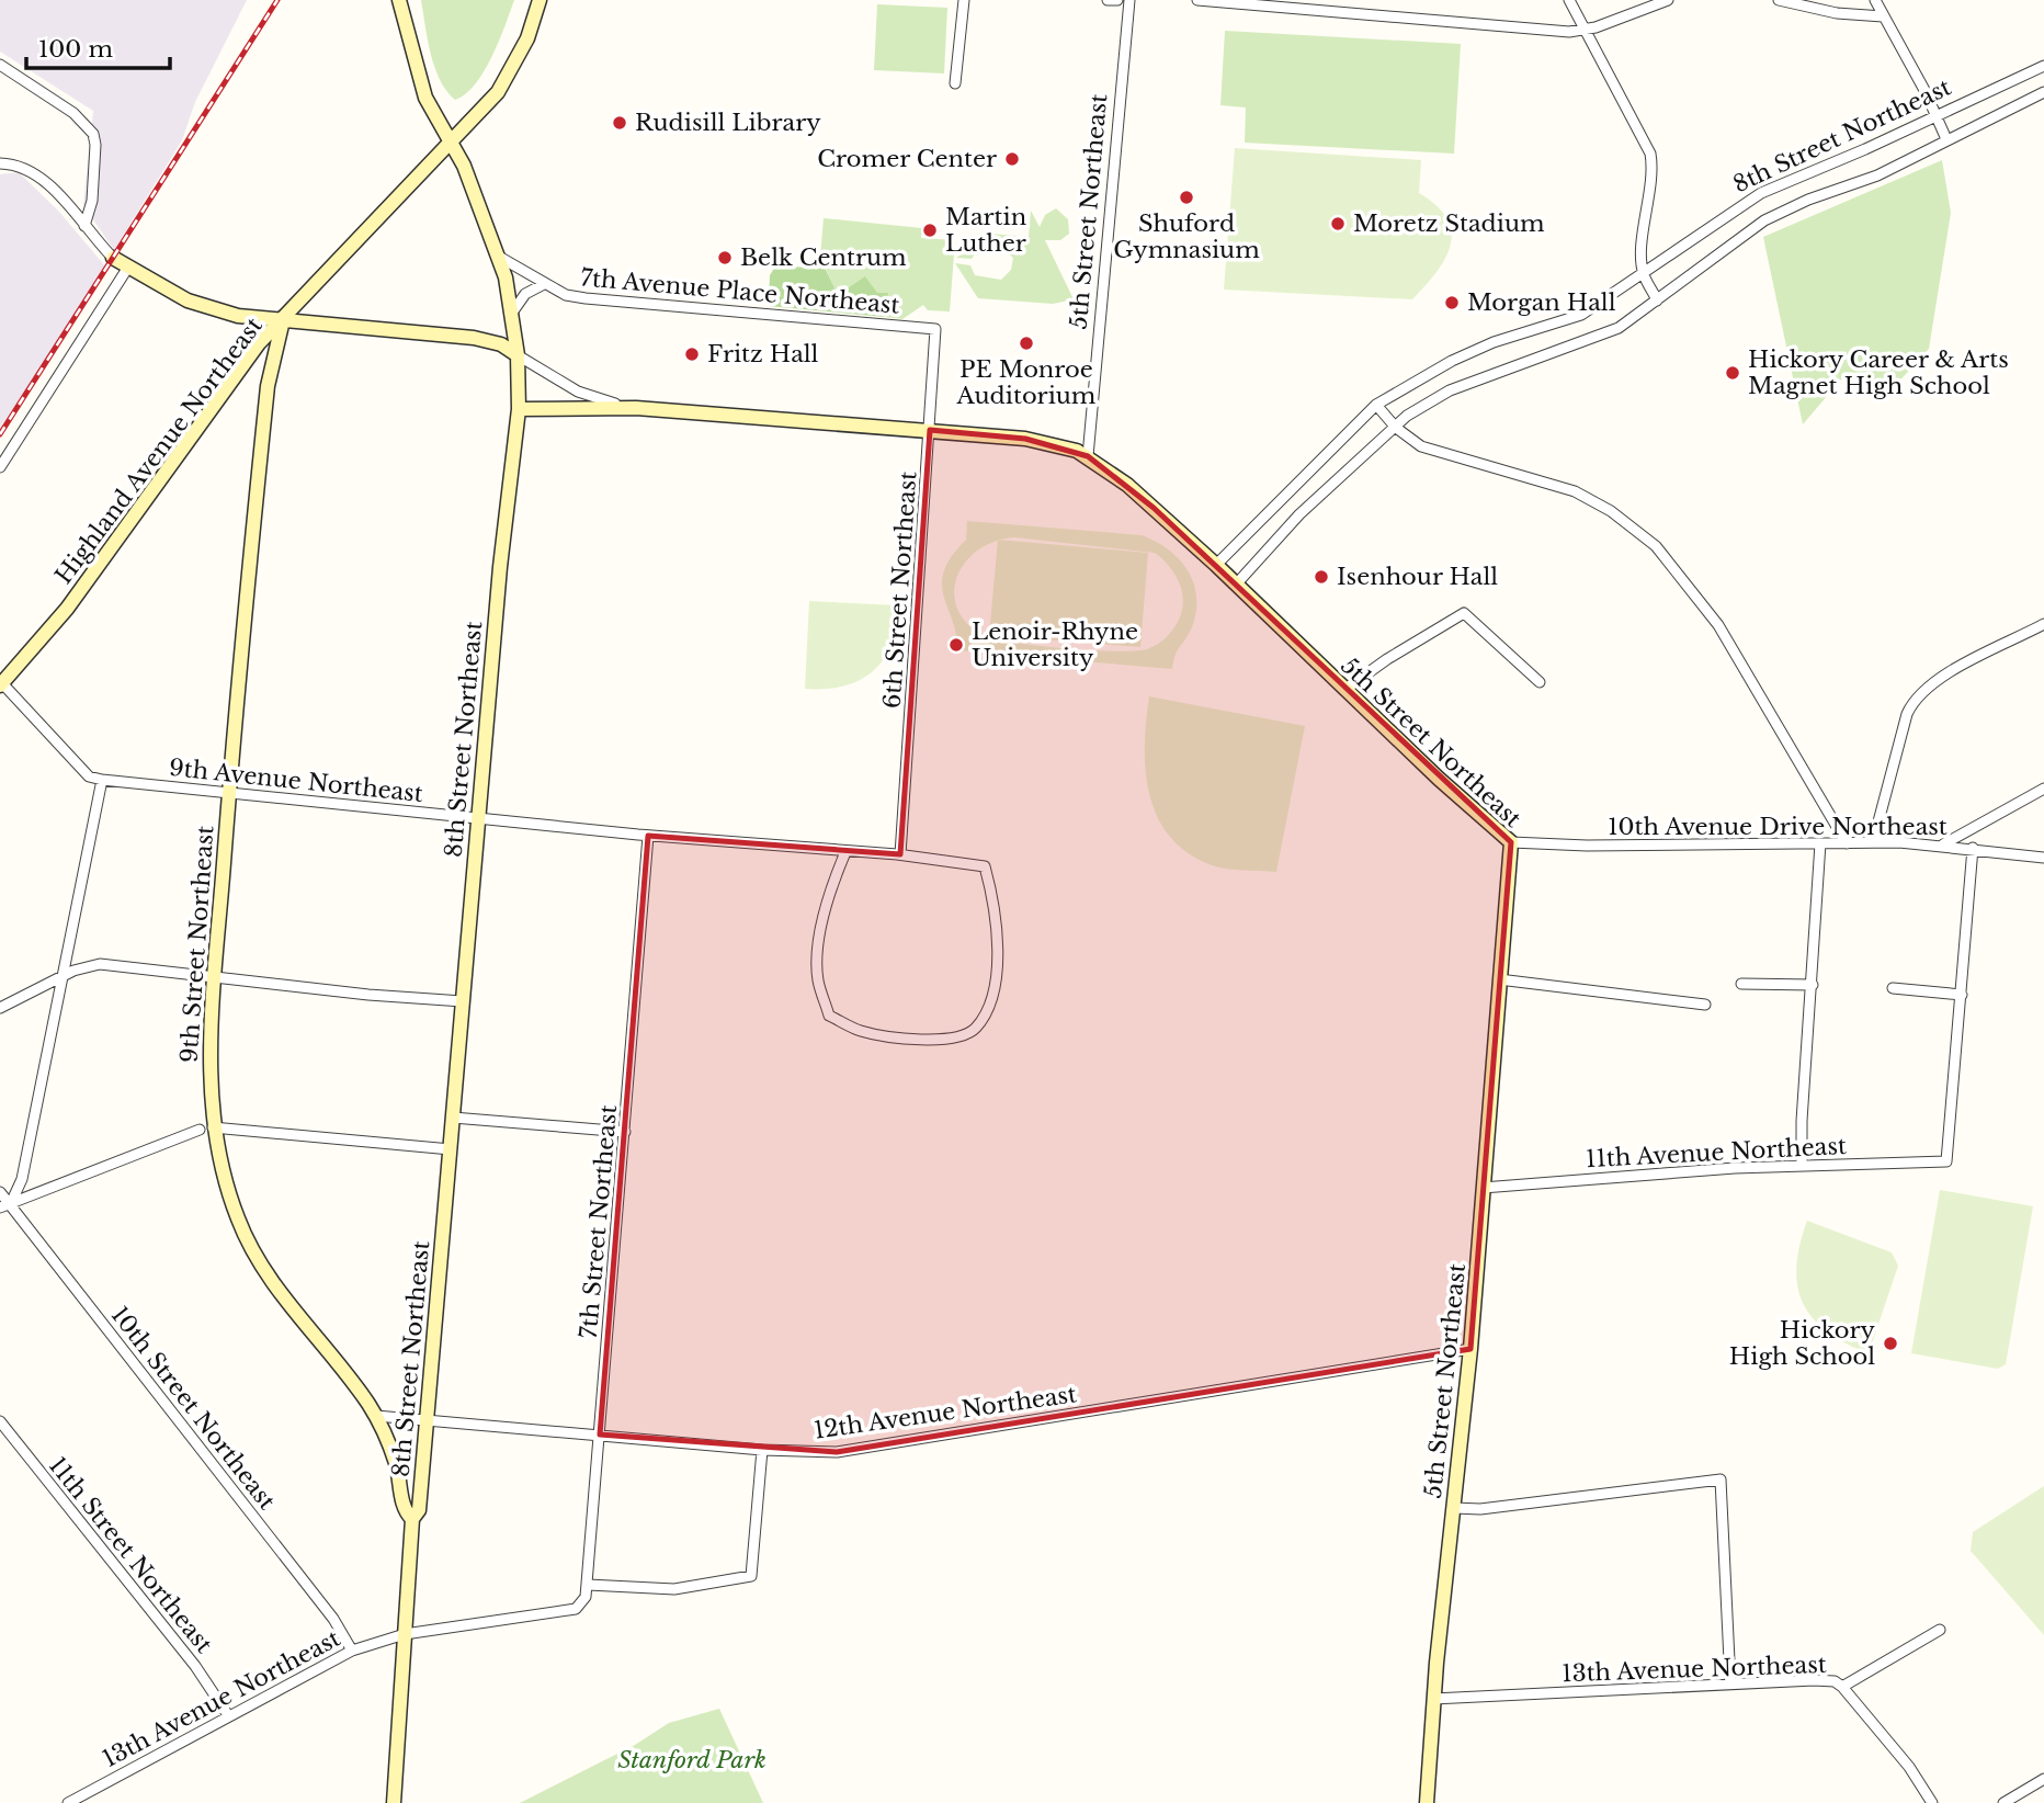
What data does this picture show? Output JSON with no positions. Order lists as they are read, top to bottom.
{
  "streets": {
    "main road": [
      "8th Street Northeast",
      "5th Street Northeast",
      "Highland Avenue Northeast",
      "9th Street Northeast"
    ],
    "street": [
      "7th Avenue Place Northeast",
      "6th Street Northeast",
      "9th Avenue Northeast",
      "10th Avenue Drive Northeast",
      "11th Avenue Northeast",
      "7th Street Northeast",
      "10th Street Northeast",
      "12th Avenue Northeast",
      "11th Street Northeast",
      "13th Avenue Northeast"
    ]
  },
  "crossings": [
    ["8th Street Northeast", "5th Street Northeast"],
    ["8th Street Northeast", "7th Avenue Place Northeast"],
    ["8th Street Northeast", "Highland Avenue Northeast"],
    ["8th Street Northeast", "9th Avenue Northeast"],
    ["8th Street Northeast", "9th Street Northeast"],
    ["8th Street Northeast", "12th Avenue Northeast"],
    ["5th Street Northeast", "10th Avenue Drive Northeast"],
    ["5th Street Northeast", "11th Avenue Northeast"],
    ["5th Street Northeast", "12th Avenue Northeast"],
    ["5th Street Northeast", "13th Avenue Northeast"],
    ["7th Avenue Place Northeast", "6th Street Northeast"],
    ["Highland Avenue Northeast", "9th Street Northeast"],
    ["6th Street Northeast", "9th Avenue Northeast"],
    ["9th Avenue Northeast", "9th Street Northeast"],
    ["9th Avenue Northeast", "7th Street Northeast"],
    ["9th Street Northeast", "12th Avenue Northeast"],
    ["7th Street Northeast", "12th Avenue Northeast"],
    ["7th Street Northeast", "13th Avenue Northeast"],
    ["10th Street Northeast", "13th Avenue Northeast"],
    ["11th Street Northeast", "13th Avenue Northeast"]
  ],
  "parks": ["Stanford Park"],
  "places": [
    "Rudisill Library",
    "Cromer Center",
    "Shuford Gymnasium",
    "Moretz Stadium",
    "Martin Luther",
    "Belk Centrum",
    "Morgan Hall",
    "PE Monroe Auditorium",
    "Fritz Hall",
    "Hickory Career & Arts Magnet High School",
    "Isenhour Hall",
    "Lenoir-Rhyne University",
    "Hickory High School"
  ],
  "scale_bar": "100 m"
}
